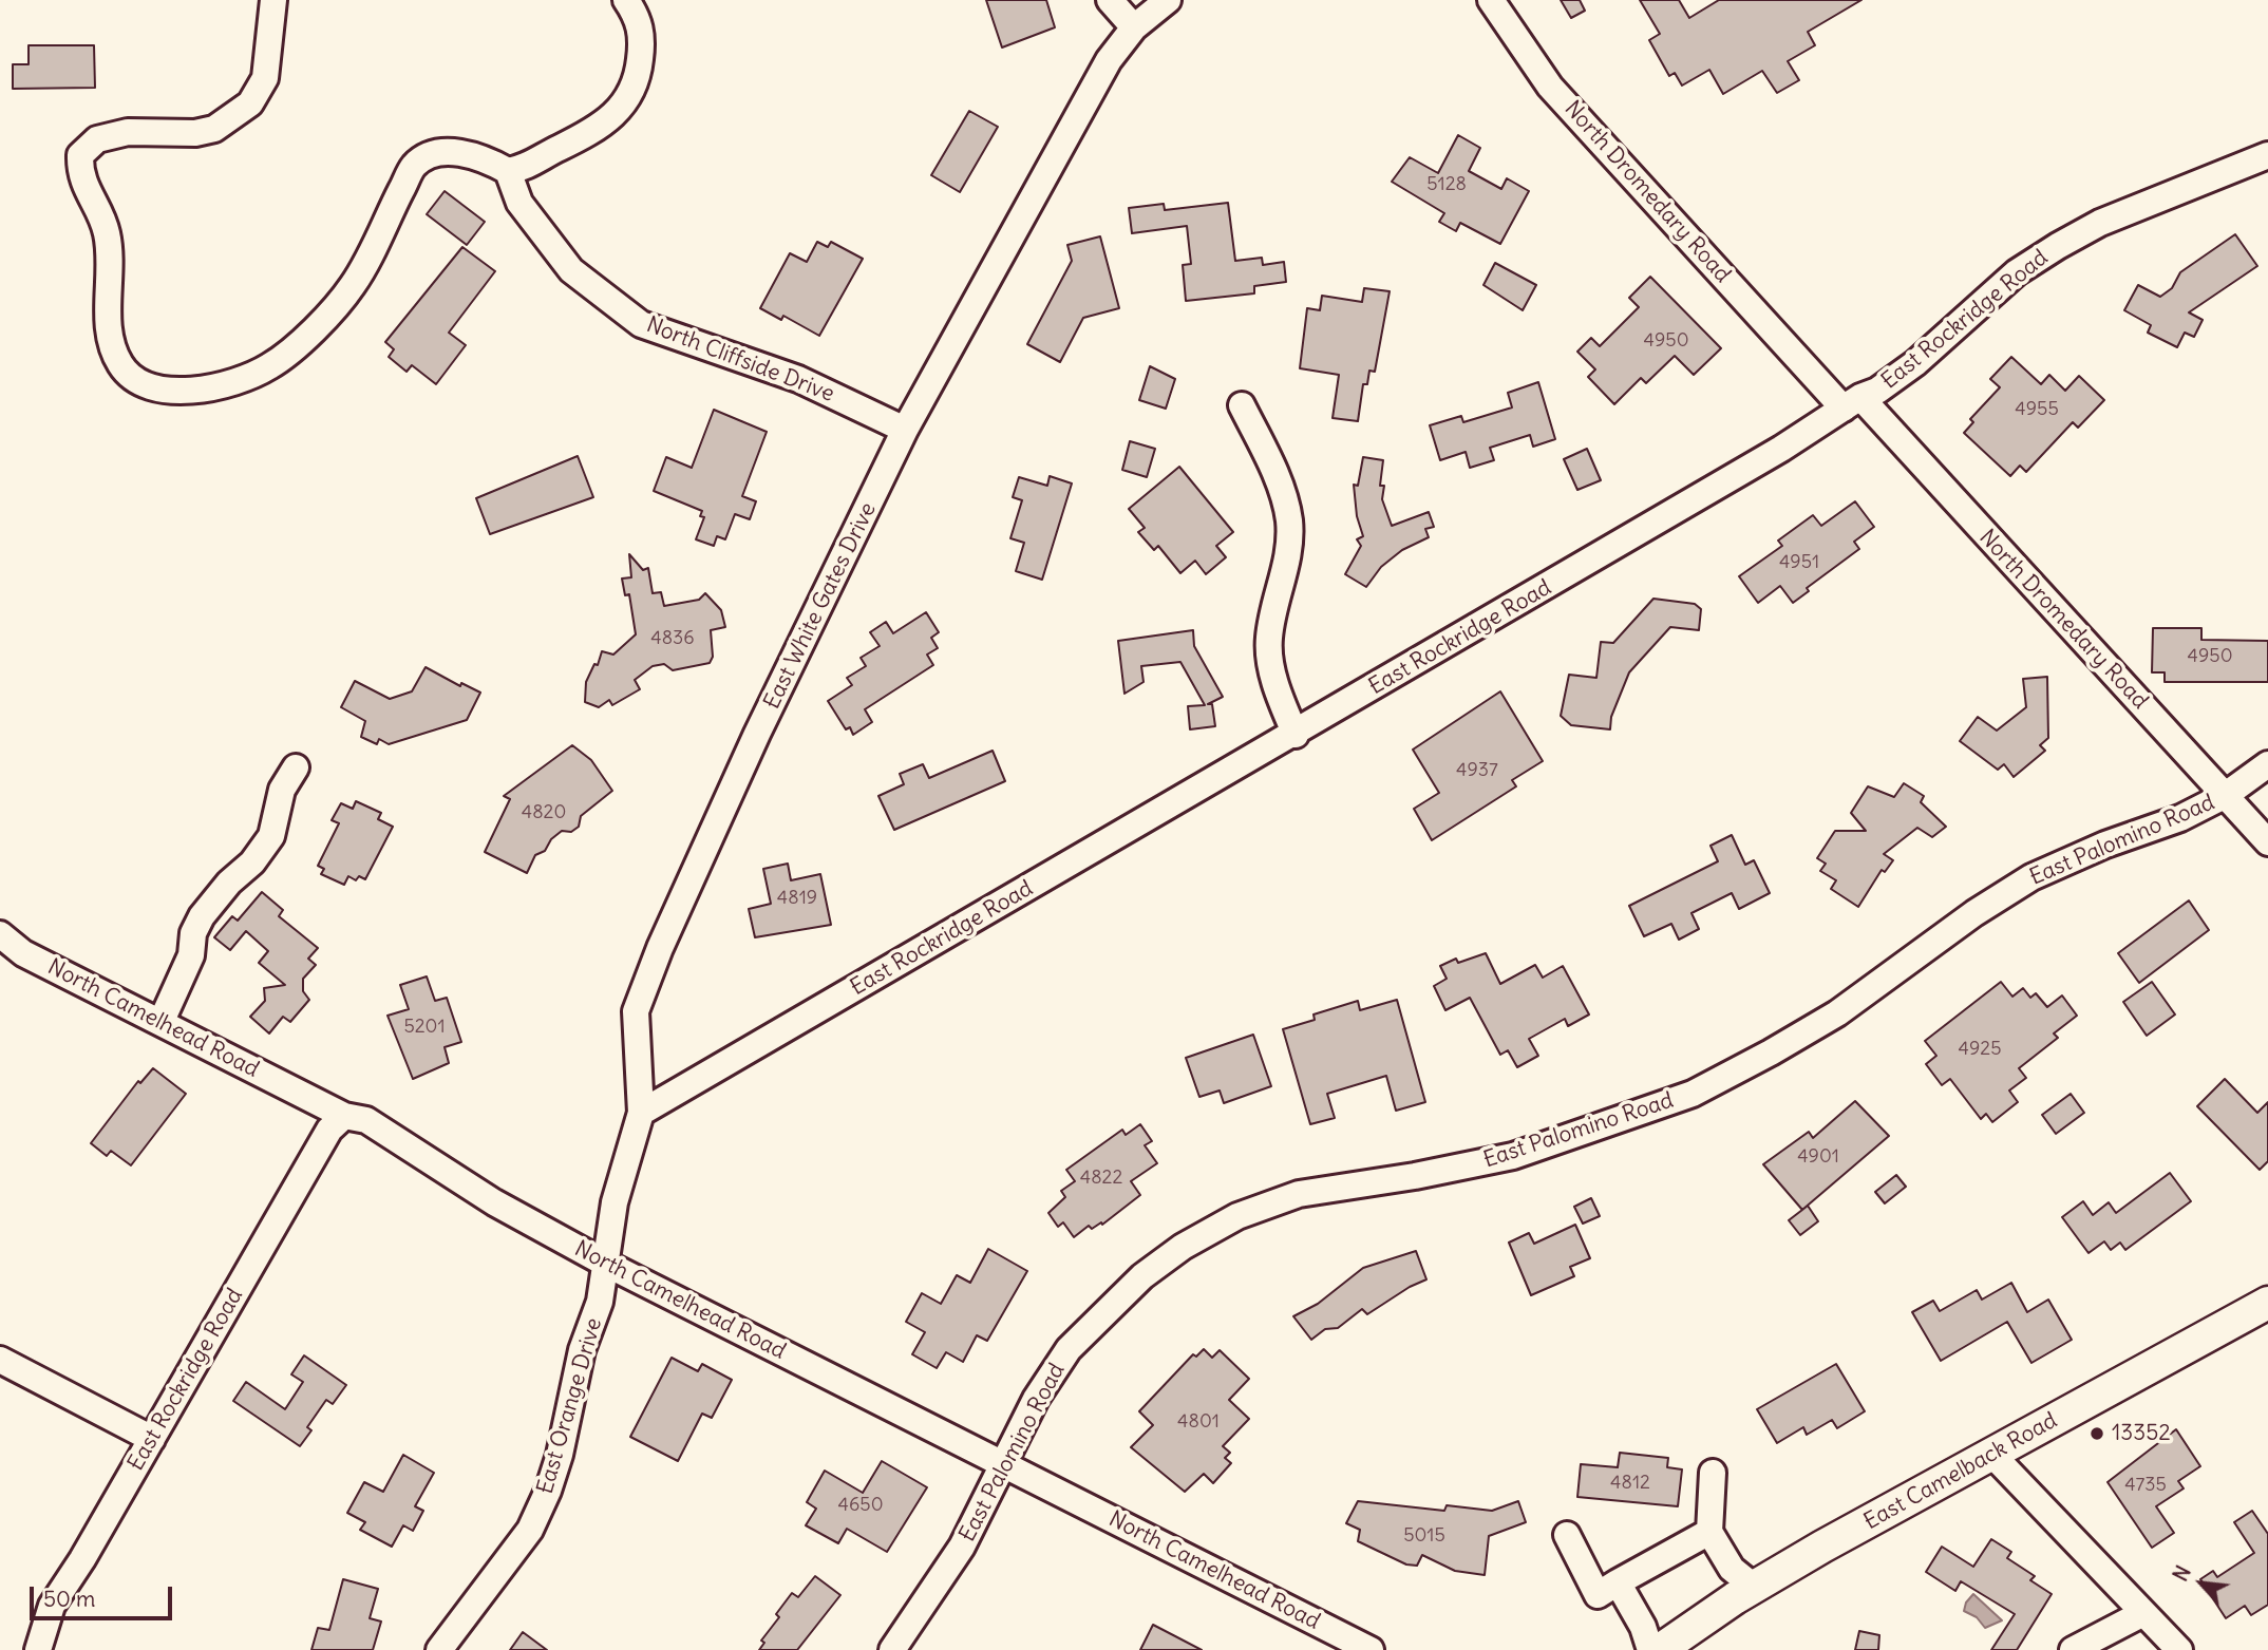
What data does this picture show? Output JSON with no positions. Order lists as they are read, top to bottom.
{
  "streets": {
    "main road": ["East Camelback Road"],
    "street": [
      "North Dromedary Road",
      "East Rockridge Road",
      "North Cliffside Drive",
      "East White Gates Drive",
      "East Palomino Road",
      "North Camelhead Road",
      "East Orange Drive"
    ]
  },
  "crossings": [
    ["North Dromedary Road", "East Rockridge Road"],
    ["North Dromedary Road", "East Palomino Road"],
    ["East Rockridge Road", "East White Gates Drive"],
    ["East Rockridge Road", "North Camelhead Road"],
    ["North Cliffside Drive", "East White Gates Drive"],
    ["East White Gates Drive", "North Camelhead Road"],
    ["East White Gates Drive", "East Orange Drive"],
    ["East Palomino Road", "North Camelhead Road"],
    ["North Camelhead Road", "East Orange Drive"]
  ],
  "places": ["13352"],
  "house_numbers": [
    "5128",
    "4950",
    "4955",
    "4951",
    "4836",
    "4950",
    "4937",
    "4820",
    "4819",
    "5201",
    "4925",
    "4901",
    "4822",
    "4801",
    "4812",
    "4735",
    "4650",
    "5015"
  ],
  "scale_bar": "50 m",
  "north": "top left"
}
